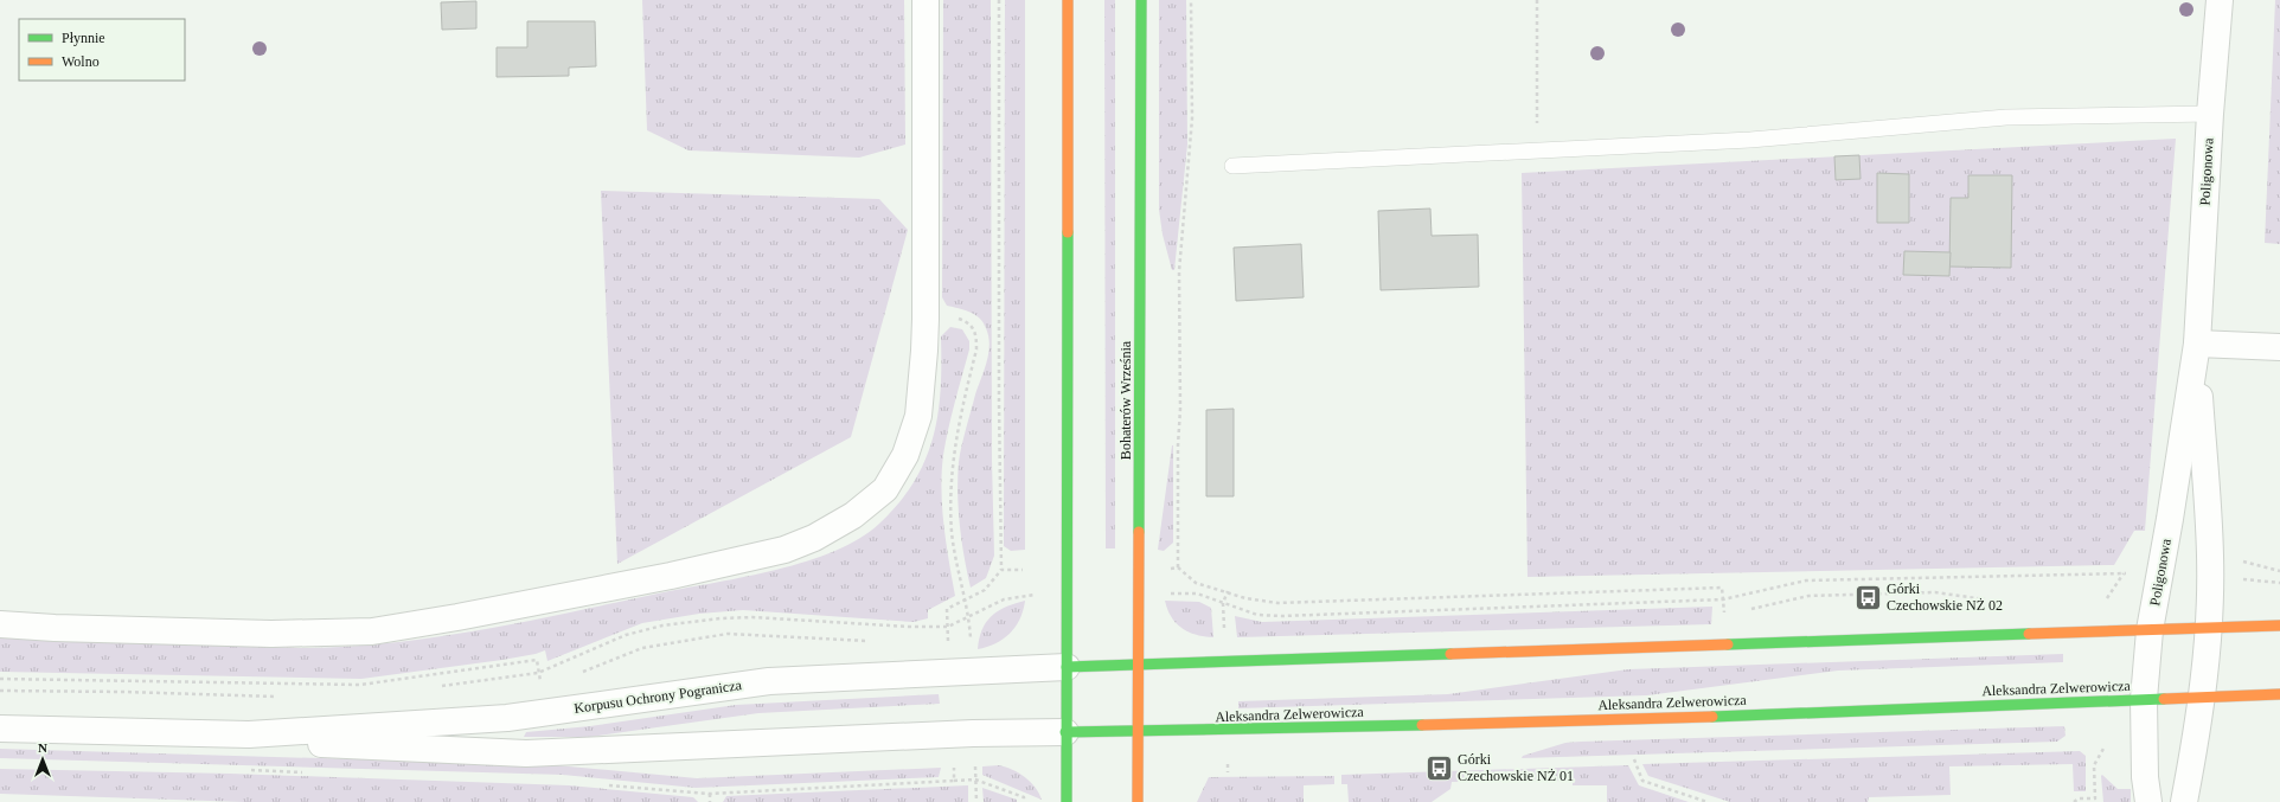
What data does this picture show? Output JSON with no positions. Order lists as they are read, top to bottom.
{
  "streets": {
    "street": [
      "Poligonowa",
      "Bohaterów Września",
      "Aleksandra Zelwerowicza",
      "Korpusu Ochrony Pogranicza"
    ]
  },
  "crossings": [
    ["Poligonowa", "Aleksandra Zelwerowicza"],
    ["Bohaterów Września", "Aleksandra Zelwerowicza"],
    ["Aleksandra Zelwerowicza", "Korpusu Ochrony Pogranicza"]
  ],
  "places": {
    "bus stop": ["Górki Czechowskie NŻ 02", "Górki Czechowskie NŻ 01"]
  },
  "legend": ["Płynnie", "Wolno"],
  "north": "top"
}
